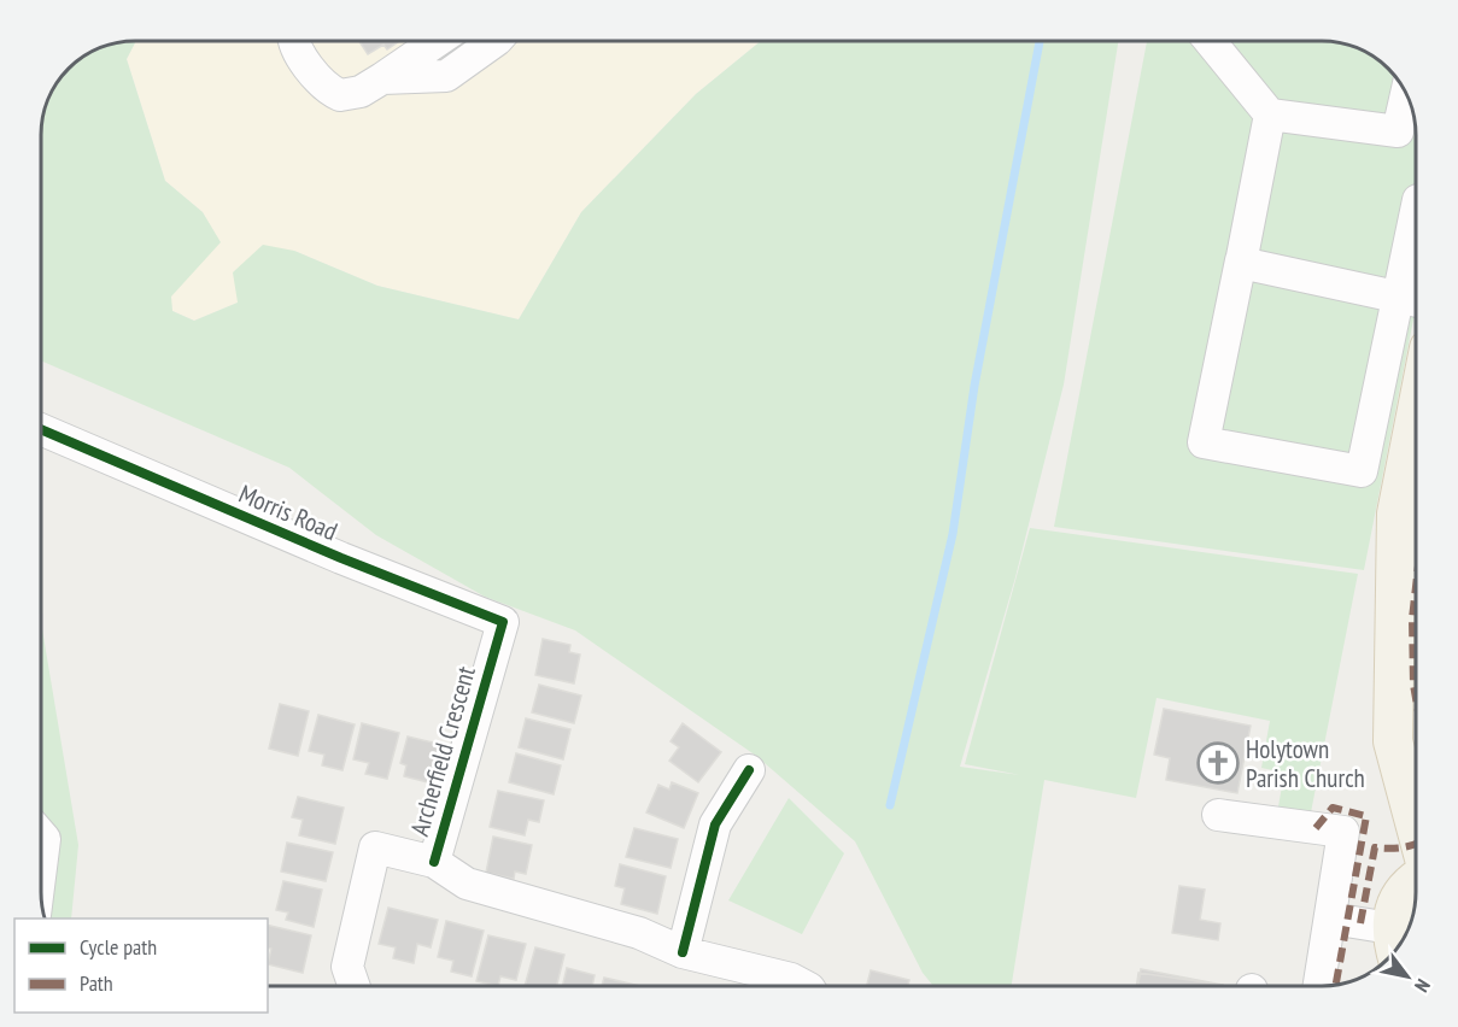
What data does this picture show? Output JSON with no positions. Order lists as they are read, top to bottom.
{
  "streets": {
    "street": ["Morris Road", "Archerfield Crescent"]
  },
  "crossings": [
    ["Morris Road", "Archerfield Crescent"]
  ],
  "places": {
    "church": ["Holytown Parish Church"]
  },
  "legend": ["Cycle path", "Path"],
  "north": "bottom right"
}
